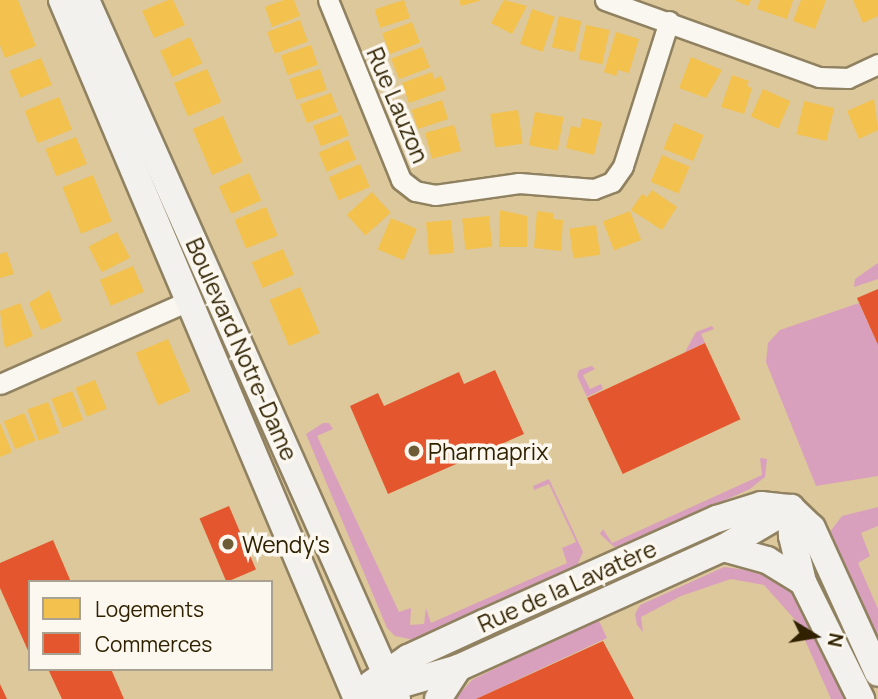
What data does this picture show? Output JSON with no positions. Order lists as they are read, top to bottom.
{
  "streets": {
    "street": ["Rue Lauzon", "Boulevard Notre-Dame", "Rue de la Lavatère"]
  },
  "crossings": [
    ["Boulevard Notre-Dame", "Rue de la Lavatère"]
  ],
  "places": ["Pharmaprix", "Wendy's"],
  "legend": ["Logements", "Commerces"],
  "north": "right"
}
